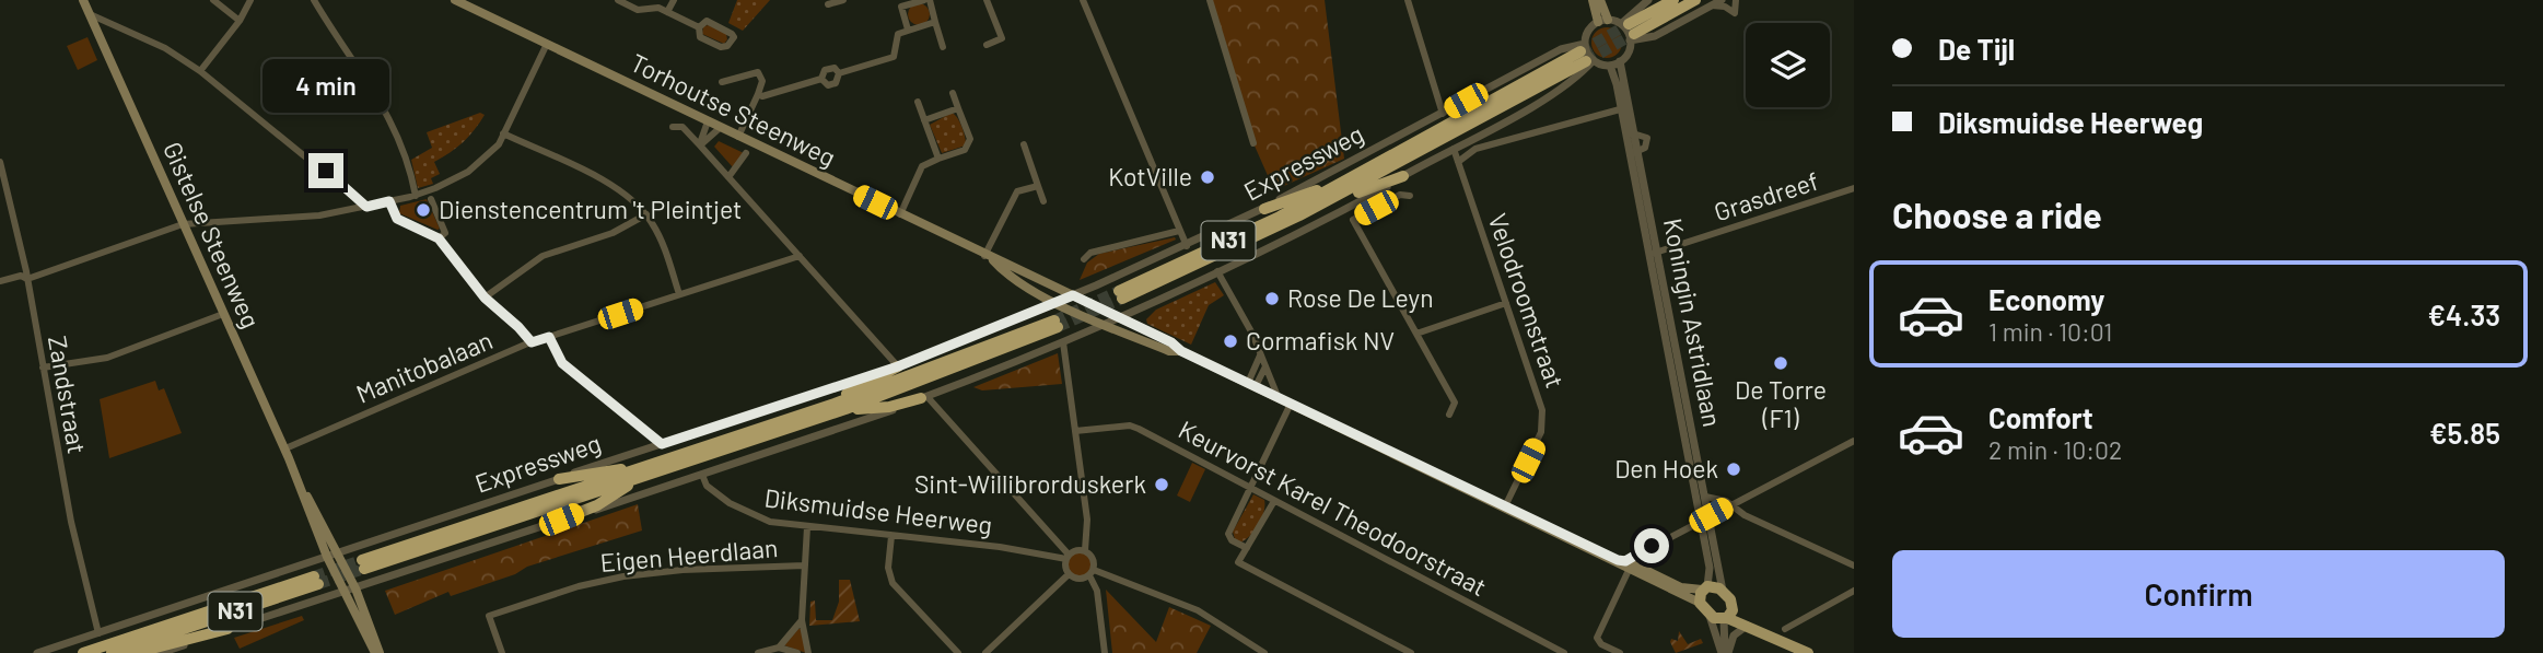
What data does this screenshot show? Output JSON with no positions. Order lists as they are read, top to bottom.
{
  "streets": {
    "highway": ["Expressweg", "N31"],
    "main road": ["Torhoutse Steenweg", "Gistelse Steenweg"],
    "street": [
      "Grasdreef",
      "Velodroomstraat",
      "Koningin Astridlaan",
      "Manitobalaan",
      "Zandstraat",
      "Keurvorst Karel Theodoorstraat",
      "Diksmuidse Heerweg",
      "Eigen Heerdlaan"
    ]
  },
  "crossings": [
    ["Torhoutse Steenweg", "Expressweg"],
    ["Torhoutse Steenweg", "Velodroomstraat"],
    ["Torhoutse Steenweg", "Koningin Astridlaan"],
    ["Expressweg", "Gistelse Steenweg"],
    ["Expressweg", "Koningin Astridlaan"],
    ["Expressweg", "Zandstraat"],
    ["Grasdreef", "Koningin Astridlaan"],
    ["Gistelse Steenweg", "N31"],
    ["Gistelse Steenweg", "Manitobalaan"]
  ],
  "places": [
    "KotVille",
    "Dienstencentrum 't Pleintjet",
    "Rose De Leyn",
    "Cormafisk NV",
    "De Torre (F1)",
    "Den Hoek",
    "Sint-Willibrorduskerk"
  ],
  "page": {
    "banner": ["De Tijl", "Diksmuidse Heerweg"],
    "bubble": "4 min",
    "heading": "Choose a ride",
    "list": [
      {
        "name": "Economy",
        "note": "1 min · 10:01",
        "value": "€4.33"
      },
      {
        "name": "Comfort",
        "note": "2 min · 10:02",
        "value": "€5.85"
      }
    ],
    "buttons": "Confirm"
  }
}
